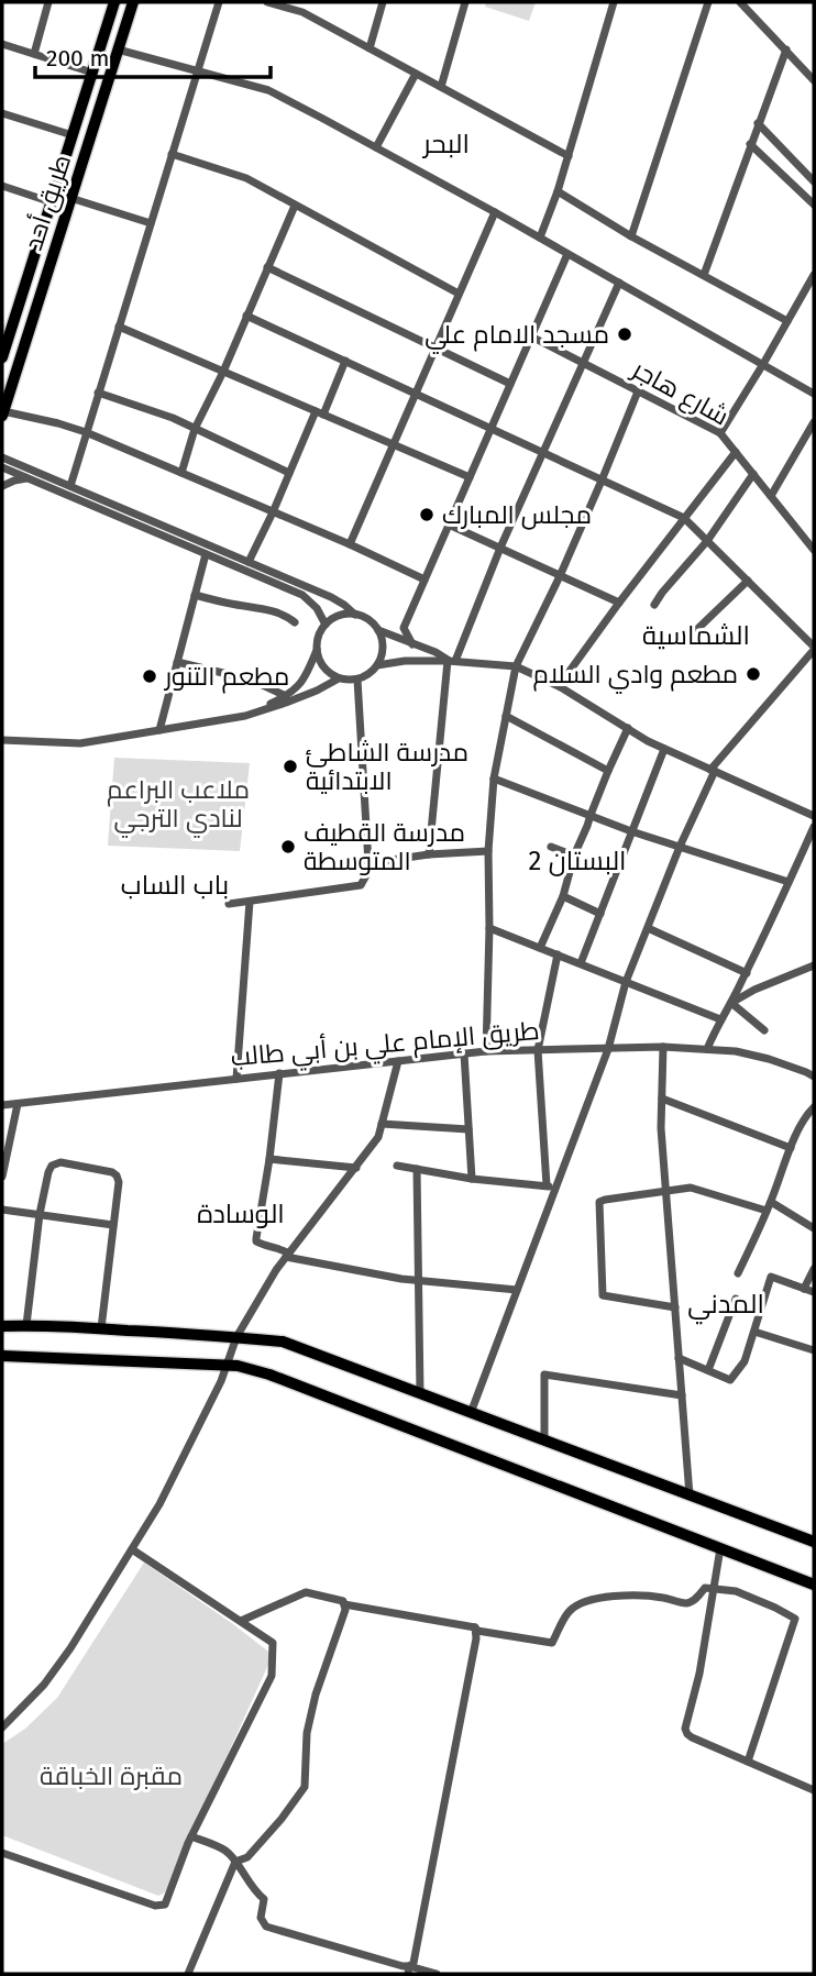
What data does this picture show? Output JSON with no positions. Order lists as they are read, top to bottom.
{
  "streets": {
    "main road": ["طريق أحد"],
    "street": ["شارع هاجر", "طريق الإمام علي بن أبي طالب"]
  },
  "districts": [
    "البحر",
    "الشماسية",
    "البستان 2",
    "باب الساب",
    "الوسادة",
    "المدني"
  ],
  "parks": ["ملاعب البراعم لنادي الترجي", "مقبرة الخباقة"],
  "places": [
    "مسجد الامام علي",
    "مجلس المبارك",
    "مطعم وادي السلام",
    "مطعم التنور",
    "مدرسة الشاطئ الابتدائية",
    "مدرسة القطيف المتوسطة"
  ],
  "scale_bar": "200 m"
}
